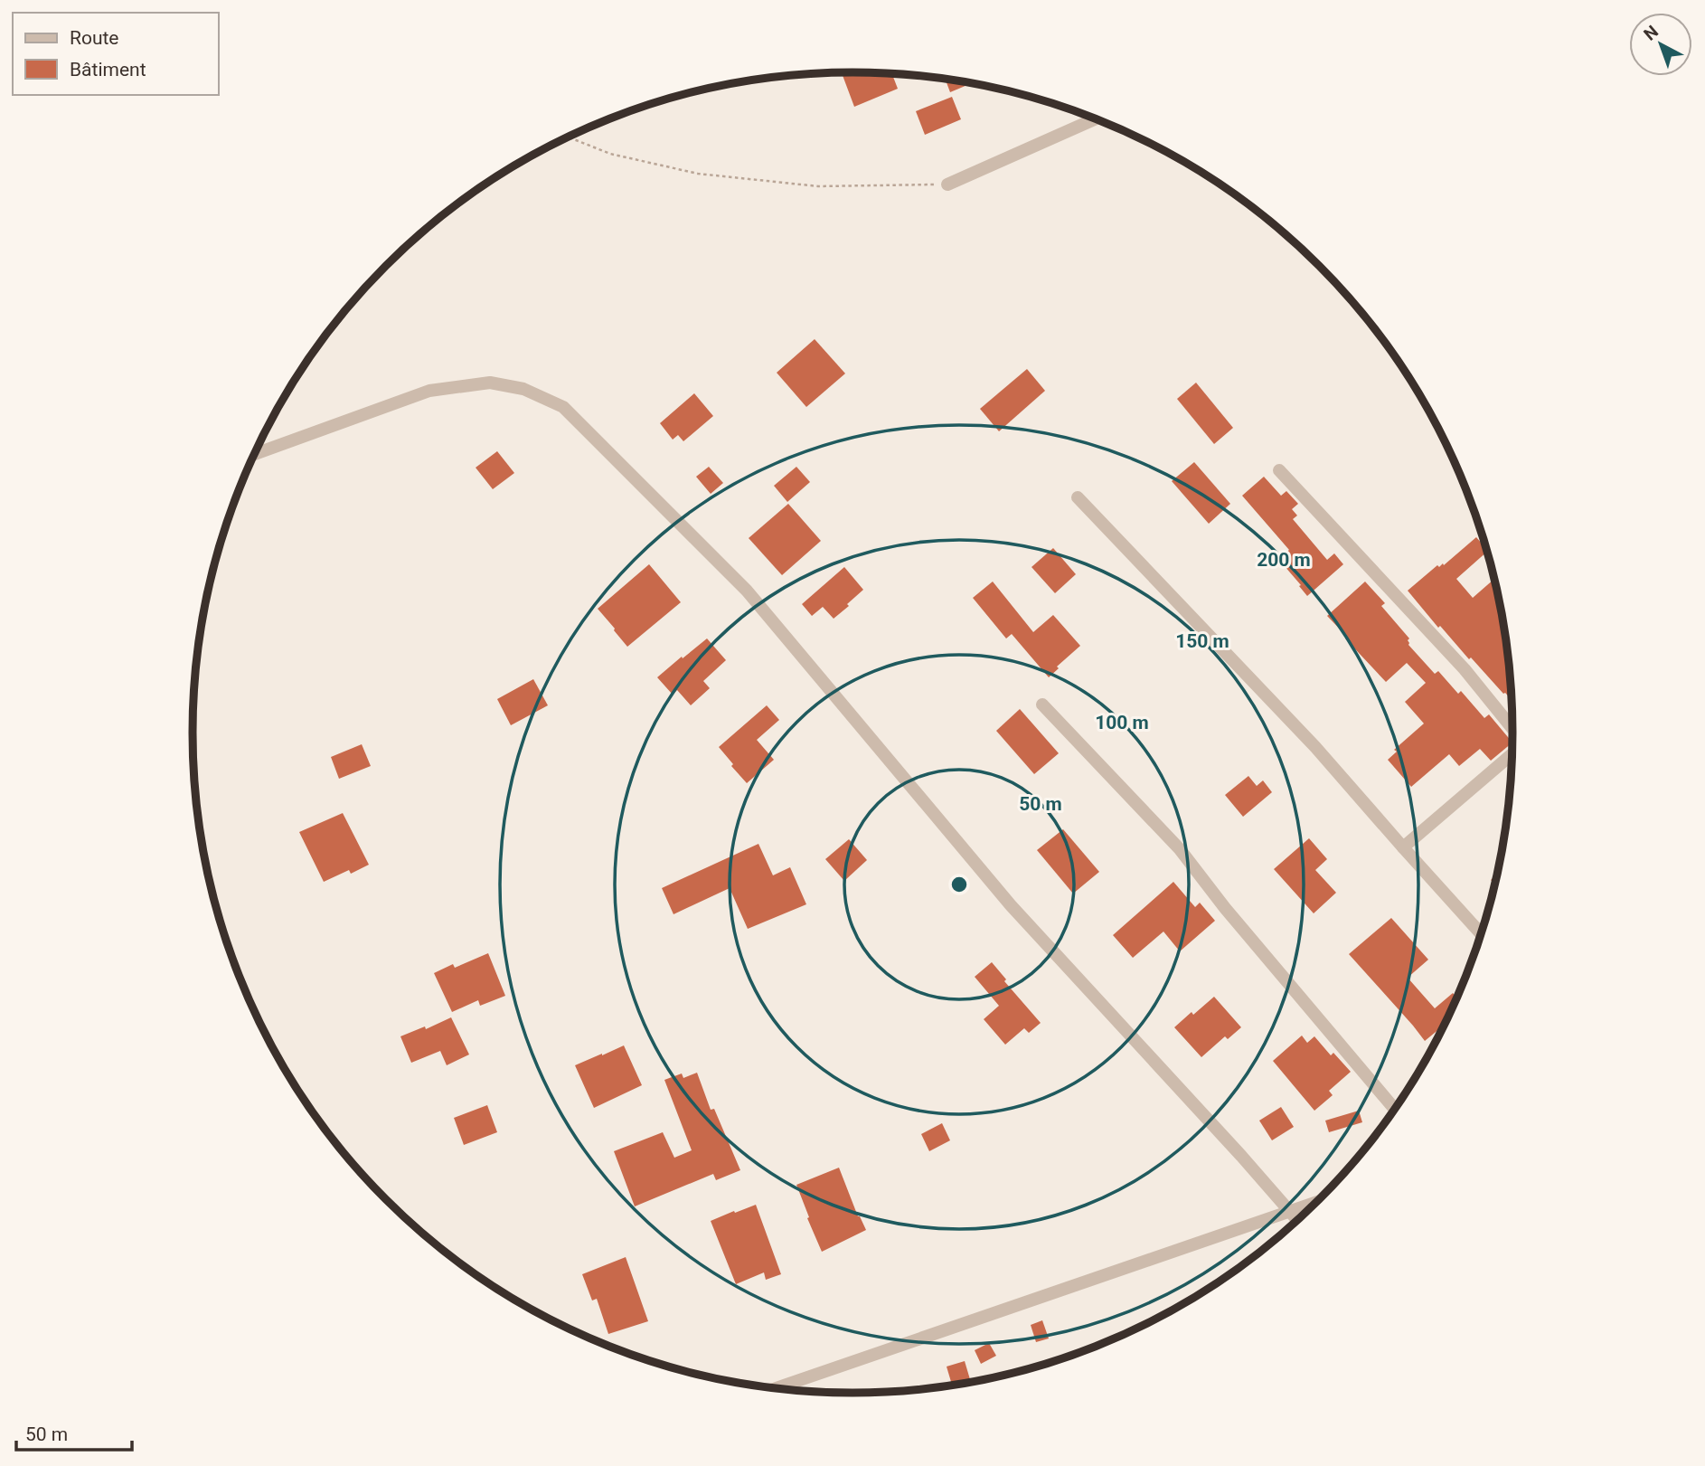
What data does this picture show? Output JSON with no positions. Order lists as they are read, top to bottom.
{
  "legend": ["Route", "Bâtiment"],
  "scale_bar": "50 m",
  "north": "top left",
  "rings": [
    "200 m",
    "150 m",
    "100 m",
    "50 m"
  ]
}
